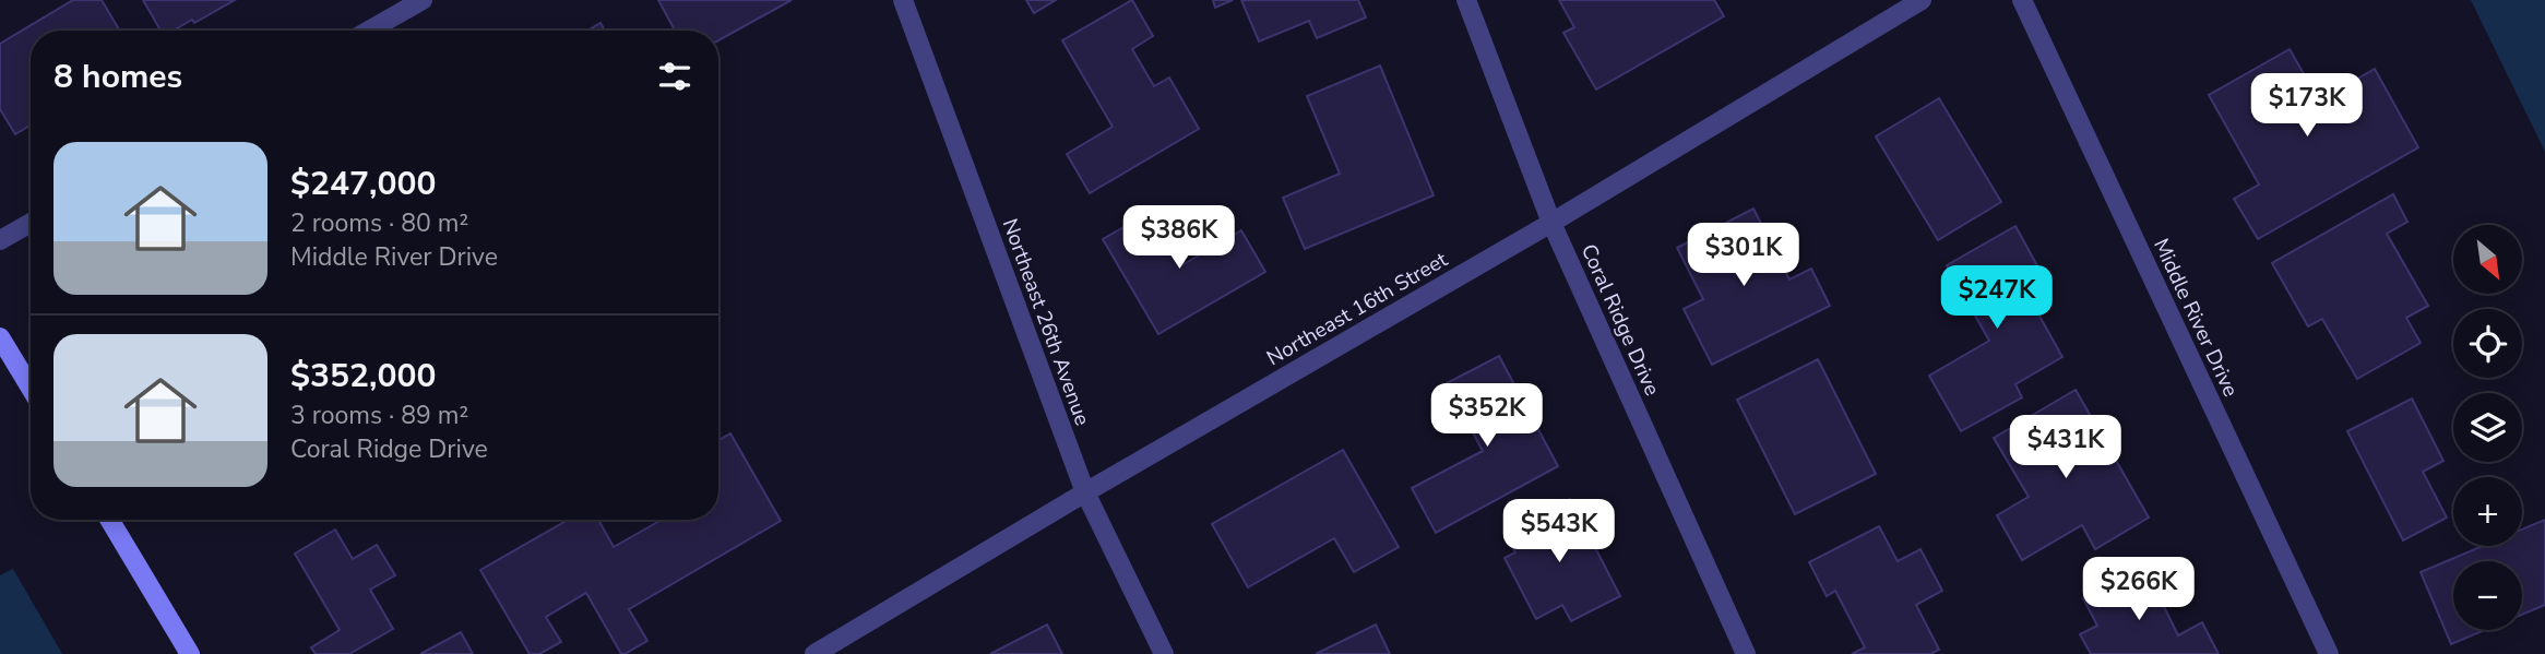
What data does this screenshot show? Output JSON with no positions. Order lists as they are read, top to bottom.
{
  "streets": {
    "street": [
      "Northeast 16th Street",
      "Middle River Drive",
      "Coral Ridge Drive",
      "Northeast 26th Avenue"
    ]
  },
  "crossings": [
    ["Northeast 16th Street", "Coral Ridge Drive"],
    ["Northeast 16th Street", "Northeast 26th Avenue"]
  ],
  "north": "bottom right",
  "page": {
    "heading": "8 homes",
    "price": [
      "$173K",
      "$386K",
      "$301K",
      "$247K",
      "$352K",
      "$431K",
      "$543K",
      "$266K"
    ],
    "list": [
      {
        "name": "$247,000",
        "note": "2 rooms · 80 m² · Middle River Drive"
      },
      {
        "name": "$352,000",
        "note": "3 rooms · 89 m² · Coral Ridge Drive"
      }
    ],
    "map_buttons": ["+", "−"]
  }
}
